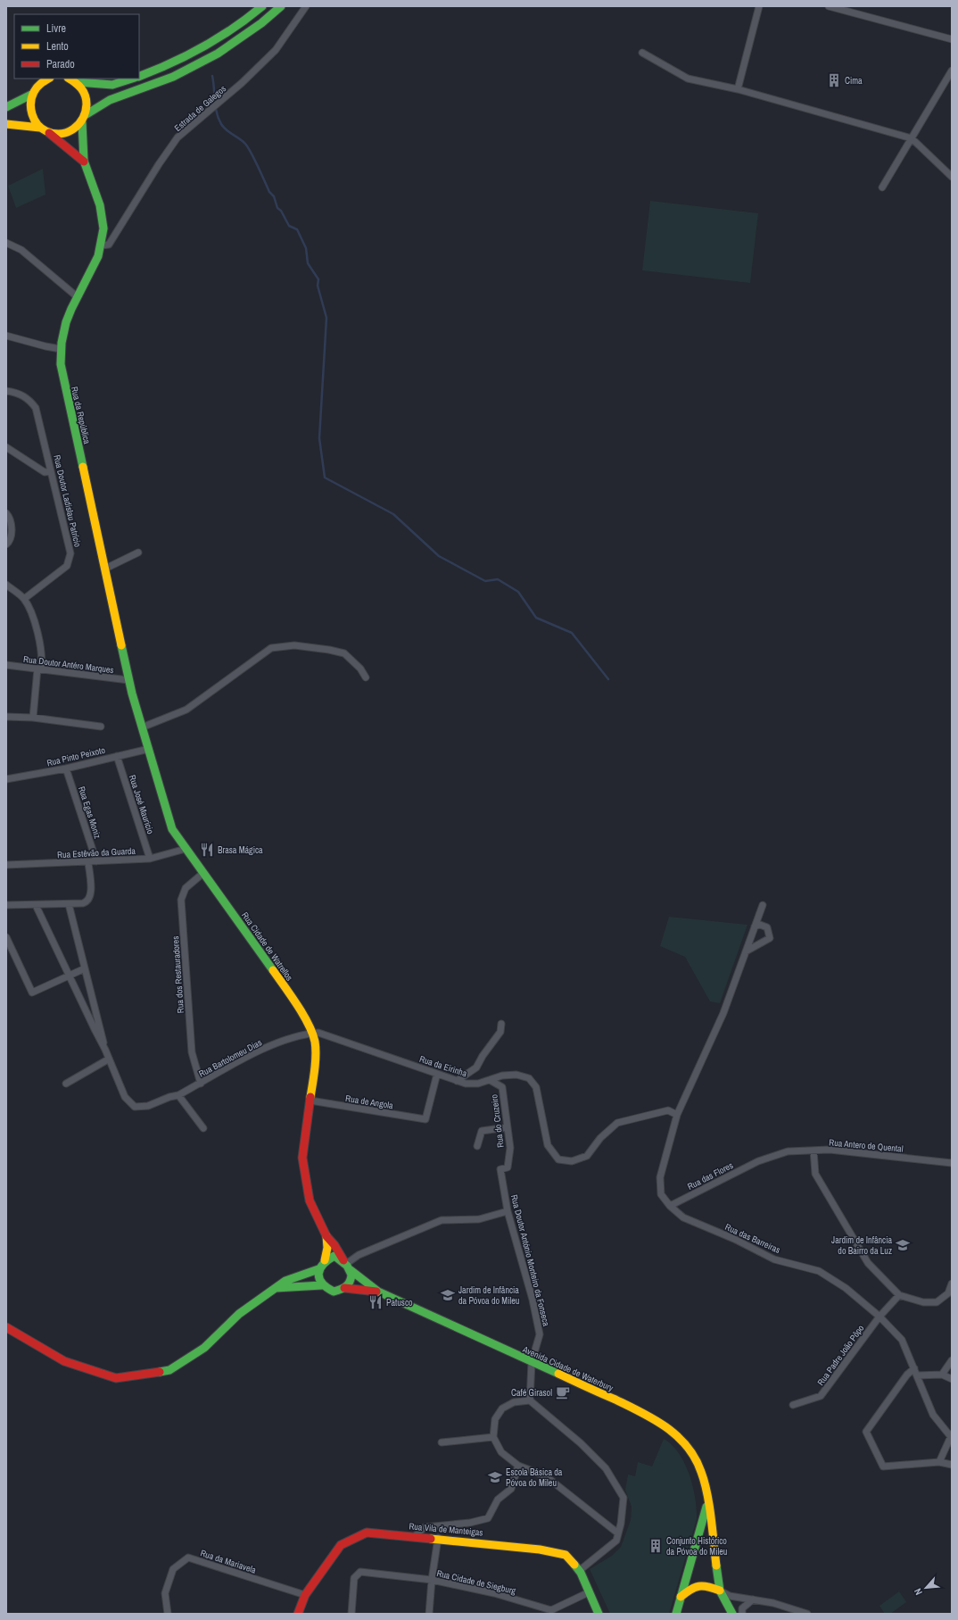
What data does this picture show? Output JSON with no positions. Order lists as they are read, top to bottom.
{
  "streets": {
    "main road": [
      "Rua da República",
      "Rua Cidade de Watrellos",
      "Avenida Cidade de Waterbury",
      "Rua Vila de Manteigas"
    ],
    "street": [
      "Estrada de Galegos",
      "Rua Doutor Ladislau Patrício",
      "Rua Doutor Antéro Marques",
      "Rua Pinto Peixoto",
      "Rua José Maurício",
      "Rua Egas Moniz",
      "Rua Estêvão da Guarda",
      "Rua dos Restauradores",
      "Rua Bartolomeu Dias",
      "Rua da Eirinha",
      "Rua de Angola",
      "Rua do Cruzeiro",
      "Rua Antero de Quental",
      "Rua das Flores",
      "Rua das Barreiras",
      "Rua Doutor António Monteiro da Fonseca",
      "Rua Padre João Pôpo",
      "Rua da Mariavela",
      "Rua Cidade de Siegburg"
    ]
  },
  "crossings": [
    ["Estrada de Galegos", "Rua da República"],
    ["Rua da República", "Rua Doutor Antéro Marques"],
    ["Rua da República", "Rua Cidade de Watrellos"],
    ["Rua Doutor Antéro Marques", "Rua Cidade de Watrellos"],
    ["Rua Pinto Peixoto", "Rua José Maurício"],
    ["Rua Pinto Peixoto", "Rua Egas Moniz"],
    ["Rua Pinto Peixoto", "Rua Cidade de Watrellos"],
    ["Rua José Maurício", "Rua Estêvão da Guarda"],
    ["Rua Egas Moniz", "Rua Estêvão da Guarda"],
    ["Rua Estêvão da Guarda", "Rua Cidade de Watrellos"],
    ["Rua Cidade de Watrellos", "Rua dos Restauradores"],
    ["Rua Cidade de Watrellos", "Rua Bartolomeu Dias"],
    ["Rua Cidade de Watrellos", "Rua da Eirinha"],
    ["Rua Cidade de Watrellos", "Rua de Angola"],
    ["Rua dos Restauradores", "Rua Bartolomeu Dias"],
    ["Rua Bartolomeu Dias", "Rua da Eirinha"],
    ["Rua da Eirinha", "Rua de Angola"],
    ["Rua da Eirinha", "Rua do Cruzeiro"],
    ["Rua da Eirinha", "Rua das Barreiras"],
    ["Rua do Cruzeiro", "Rua Doutor António Monteiro da Fonseca"],
    ["Rua Antero de Quental", "Rua das Flores"],
    ["Rua das Flores", "Rua das Barreiras"],
    ["Rua das Barreiras", "Rua Padre João Pôpo"],
    ["Rua Doutor António Monteiro da Fonseca", "Avenida Cidade de Waterbury"],
    ["Rua Vila de Manteigas", "Rua da Mariavela"],
    ["Rua Vila de Manteigas", "Rua Cidade de Siegburg"]
  ],
  "places": {
    "building": ["Cima", "Conjunto Histórico da Póvoa do Mileu"],
    "restaurant": ["Brasa Mágica", "Patusco"],
    "school or university": ["Jardim de Infância do Bairro da Luz", "Jardim de Infância da Póvoa do Mileu", "Escola Básica da Póvoa do Mileu"],
    "cafe": ["Café Girasol"]
  },
  "legend": ["Livre", "Lento", "Parado"],
  "north": "bottom left"
}
